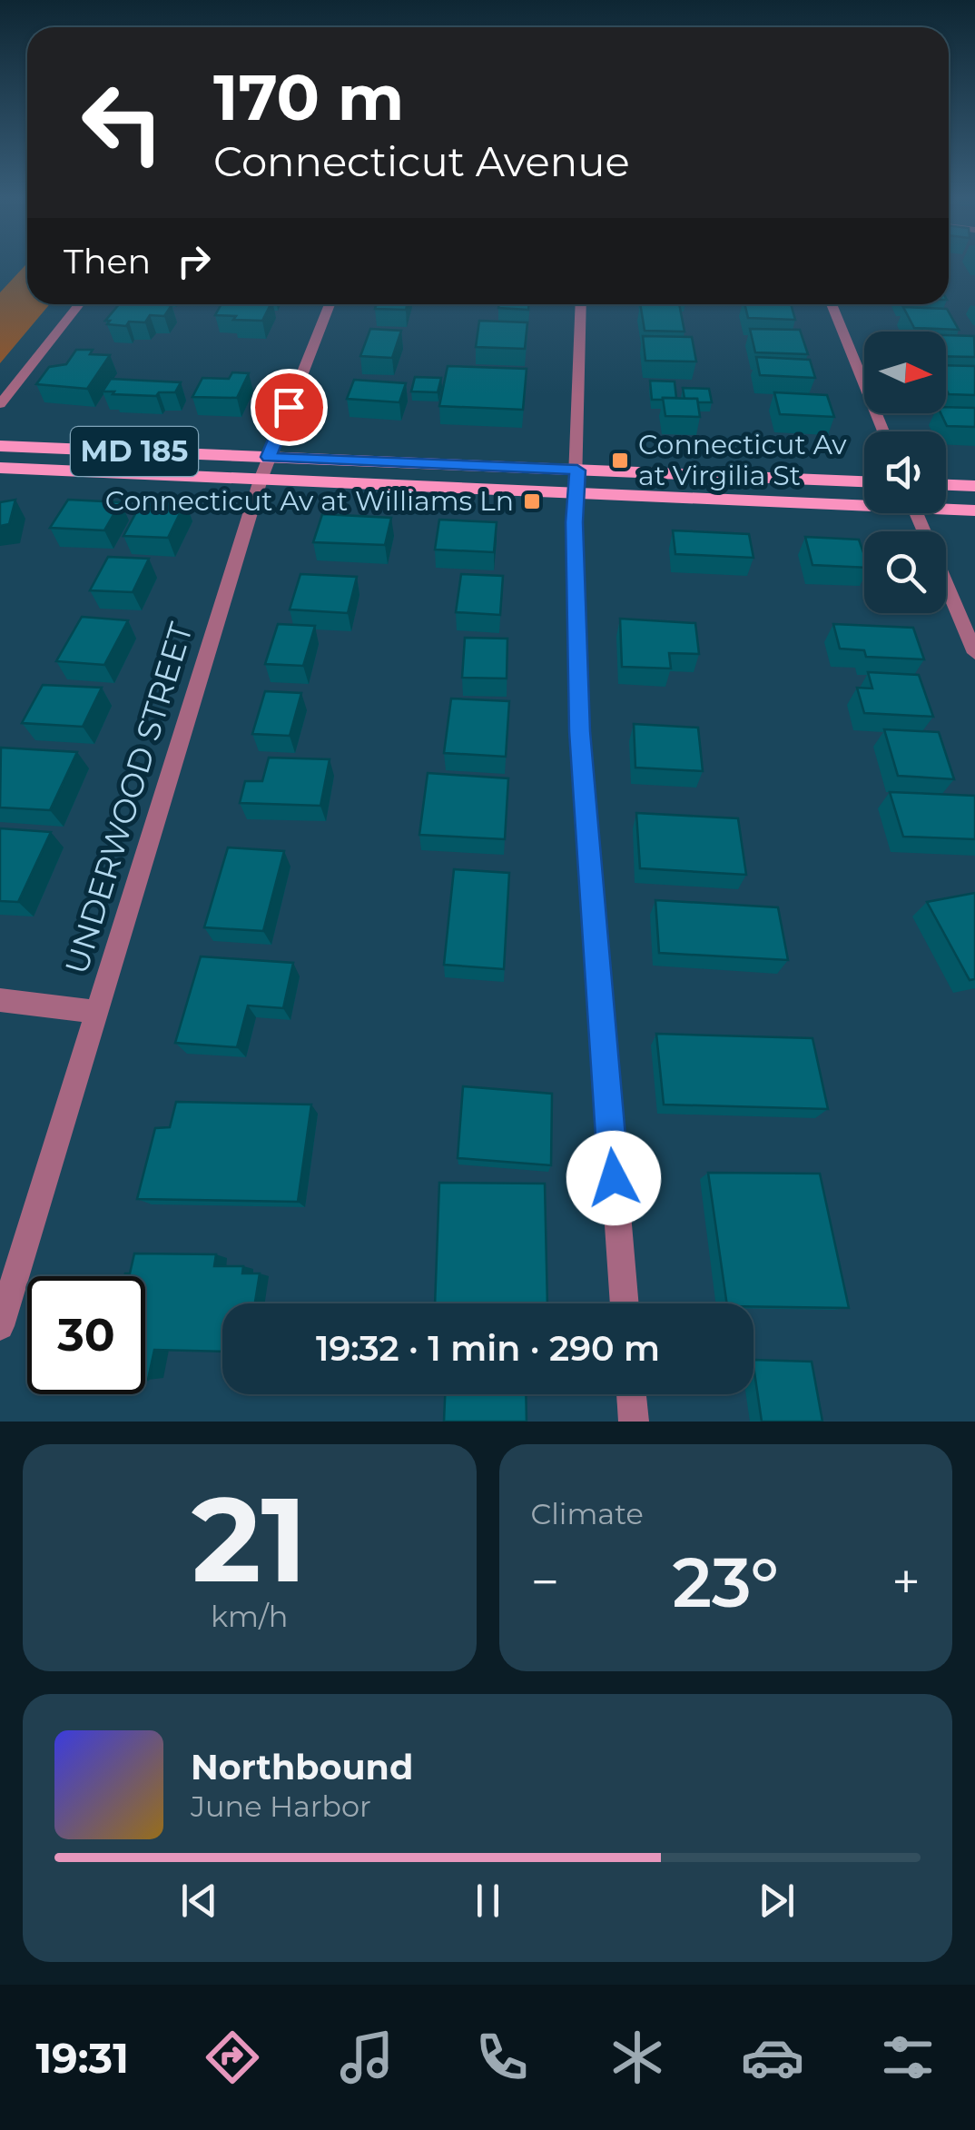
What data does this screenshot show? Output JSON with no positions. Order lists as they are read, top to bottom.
{
  "streets": {
    "main road": ["MD 185"],
    "street": ["UNDERWOOD STREET"]
  },
  "crossings": [
    ["MD 185", "UNDERWOOD STREET"]
  ],
  "places": {
    "transit": ["Connecticut Av at Virgilia St", "Connecticut Av at Williams Ln"]
  },
  "north": "right",
  "page": {
    "turn": ["170 m", "Connecticut Avenue"],
    "then": "Then",
    "limit": "30",
    "trip": "19:32 · 1 min · 290 m",
    "tile": [
      ["21", "km/h"],
      "Climate"
    ],
    "heat": ["−", "23°", "+"],
    "song": ["Northbound", "June Harbor"],
    "tabs": "19:31"
  }
}
